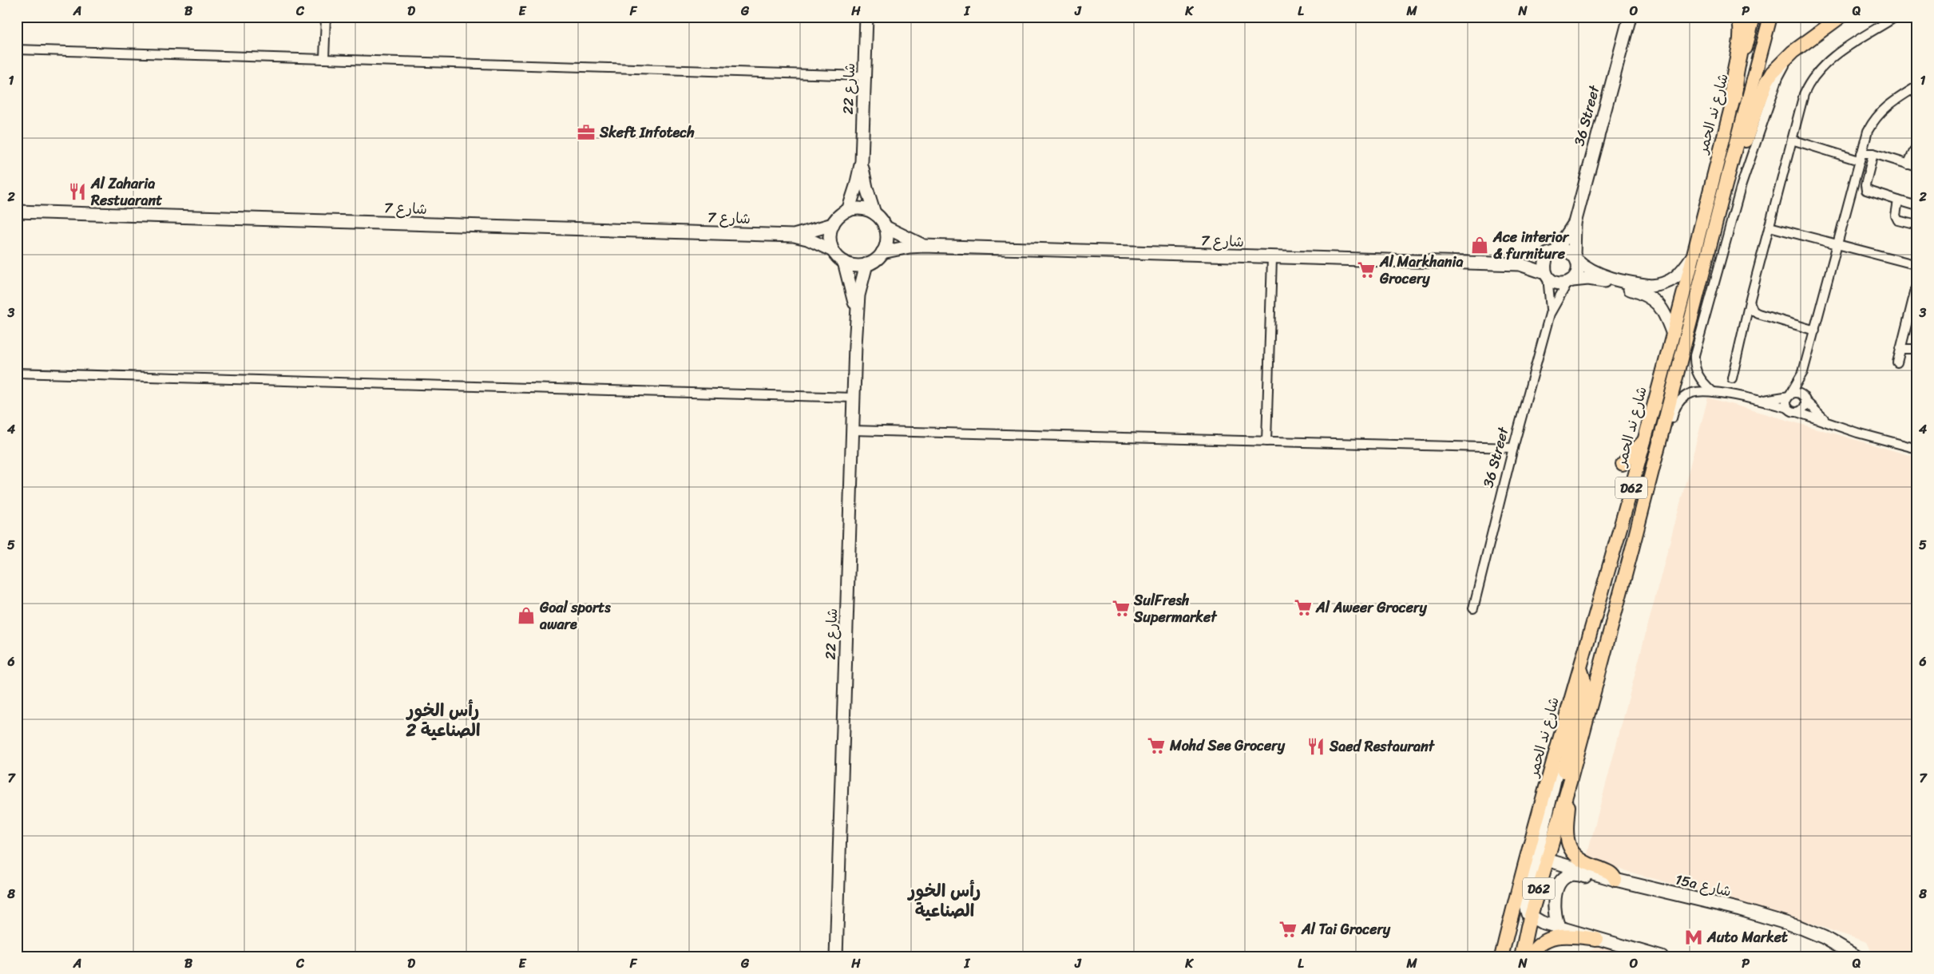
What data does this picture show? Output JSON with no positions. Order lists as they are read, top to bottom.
{
  "streets": {
    "main road": ["شارع ند الحمر", "D62"],
    "street": [
      "شارع 22",
      "36 Street",
      "شارع 7",
      "15a شارع"
    ]
  },
  "crossings": [
    ["شارع 22", "شارع 7"],
    ["شارع ند الحمر", "15a شارع"],
    ["36 Street", "شارع 7"]
  ],
  "districts": ["رأس الخور الصناعية 2", "رأس الخور الصناعية"],
  "places": {
    "office": ["Skeft Infotech"],
    "restaurant": ["Al Zaharia Restuarant", "Saed Restaurant"],
    "shop": ["Ace interior & furniture", "Goal sports aware"],
    "supermarket": [
      "Al Markhania Grocery",
      "Al Aweer Grocery",
      "SulFresh Supermarket",
      "Mohd See Grocery",
      "Al Tai Grocery"
    ],
    "metro station": ["Auto Market"]
  },
  "grid": {
    "columns": [
      "A",
      "B",
      "C",
      "D",
      "E",
      "F",
      "G",
      "H",
      "I",
      "J",
      "K",
      "L",
      "M",
      "N",
      "O",
      "P",
      "Q"
    ],
    "rows": [
      "1",
      "2",
      "3",
      "4",
      "5",
      "6",
      "7",
      "8"
    ]
  }
}
